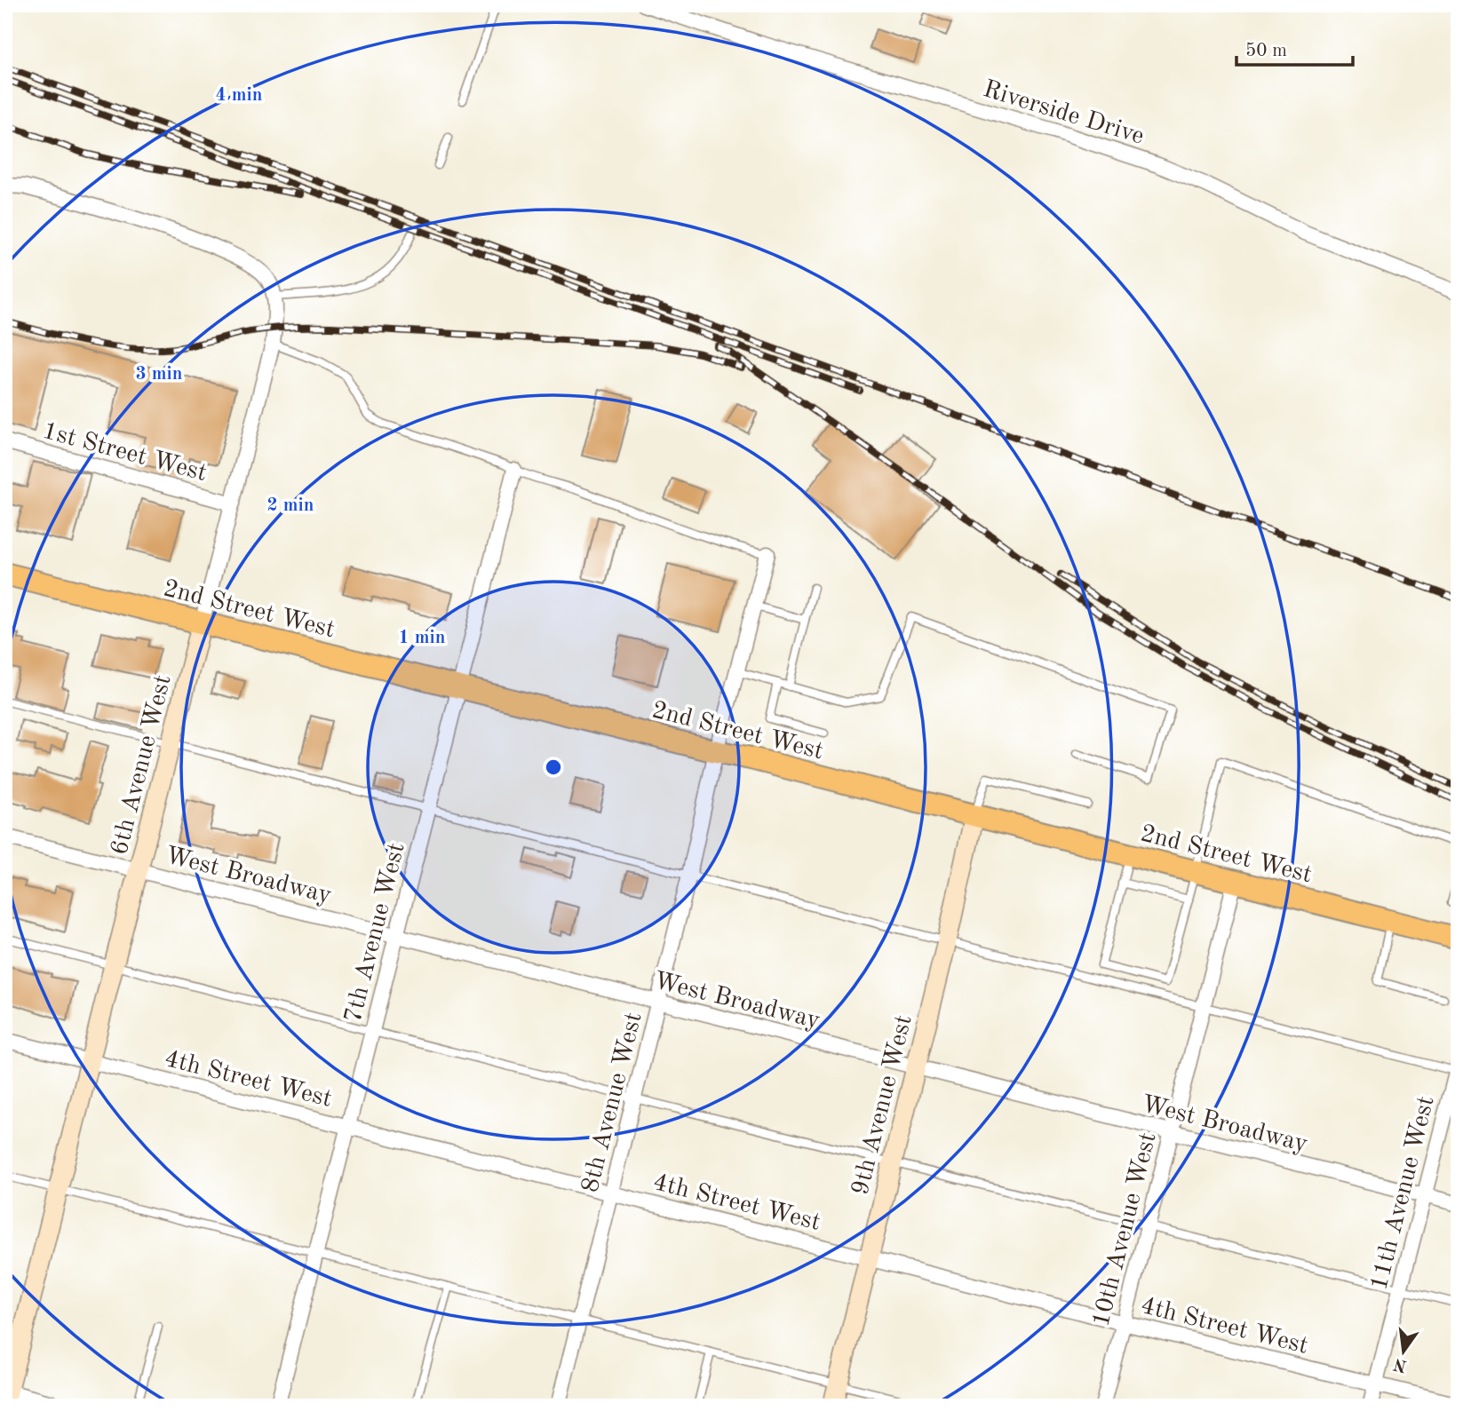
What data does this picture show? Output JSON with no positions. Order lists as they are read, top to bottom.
{
  "streets": {
    "main road": ["2nd Street West"],
    "street": [
      "Riverside Drive",
      "1st Street West",
      "6th Avenue West",
      "West Broadway",
      "7th Avenue West",
      "4th Street West",
      "8th Avenue West",
      "9th Avenue West",
      "11th Avenue West",
      "10th Avenue West"
    ]
  },
  "crossings": [
    ["1st Street West", "6th Avenue West"],
    ["2nd Street West", "6th Avenue West"],
    ["2nd Street West", "7th Avenue West"],
    ["2nd Street West", "8th Avenue West"],
    ["2nd Street West", "9th Avenue West"],
    ["2nd Street West", "10th Avenue West"],
    ["6th Avenue West", "West Broadway"],
    ["6th Avenue West", "4th Street West"],
    ["West Broadway", "7th Avenue West"],
    ["West Broadway", "8th Avenue West"],
    ["West Broadway", "9th Avenue West"],
    ["West Broadway", "11th Avenue West"],
    ["West Broadway", "10th Avenue West"],
    ["7th Avenue West", "4th Street West"],
    ["4th Street West", "8th Avenue West"],
    ["4th Street West", "9th Avenue West"],
    ["4th Street West", "11th Avenue West"],
    ["4th Street West", "10th Avenue West"]
  ],
  "scale_bar": "50 m",
  "north": "bottom",
  "rings": [
    "4 min",
    "3 min",
    "2 min",
    "1 min"
  ]
}
